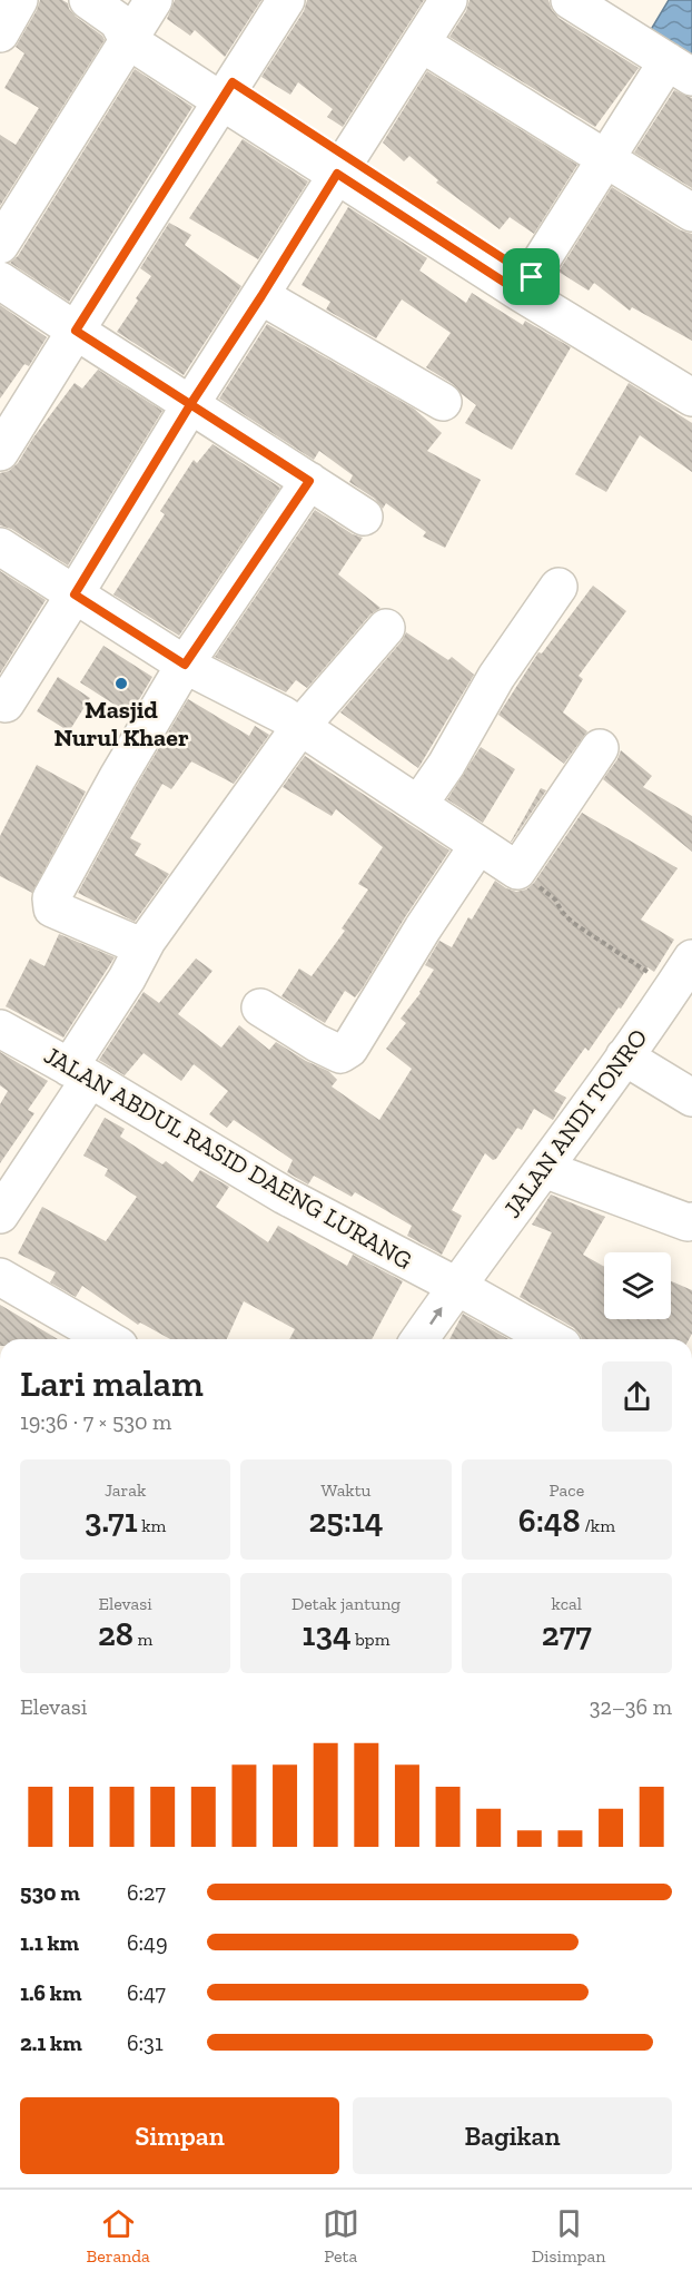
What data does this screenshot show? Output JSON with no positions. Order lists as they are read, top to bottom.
{
  "streets": {
    "street": ["JALAN ANDI TONRO", "JALAN ABDUL RASID DAENG LURANG"]
  },
  "crossings": [
    ["JALAN ANDI TONRO", "JALAN ABDUL RASID DAENG LURANG"]
  ],
  "places": ["Masjid Nurul Khaer"],
  "page": {
    "heading": ["Lari malam", "19:36 · 7 × 530 m"],
    "stats": [
      ["Jarak", "3.71 km"],
      ["Waktu", "25:14"],
      ["Pace", "6:48 /km"],
      ["Elevasi", "28 m"],
      ["Detak jantung", "134 bpm"],
      ["kcal", "277"]
    ],
    "chart": ["Elevasi", "32–36 m"],
    "list": [
      {
        "name": "530 m",
        "note": "6:27"
      },
      {
        "name": "1.1 km",
        "note": "6:49"
      },
      {
        "name": "1.6 km",
        "note": "6:47"
      },
      {
        "name": "2.1 km",
        "note": "6:31"
      }
    ],
    "buttons": ["Simpan", "Bagikan"],
    "tabs": ["Beranda", "Peta", "Disimpan"]
  }
}
